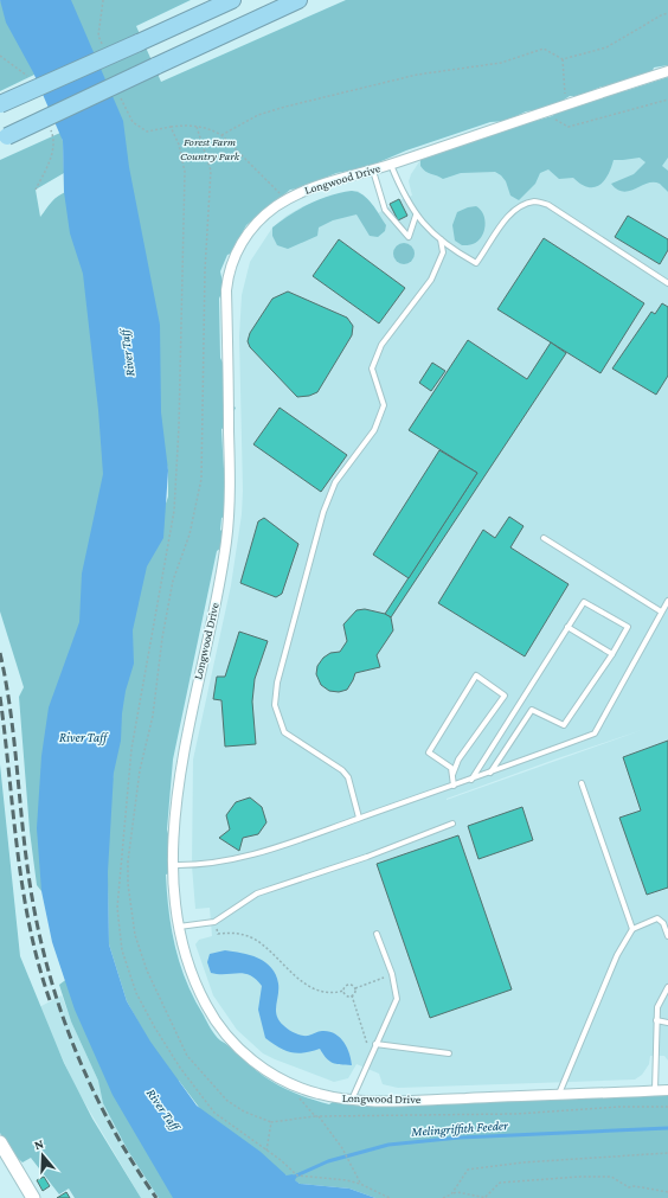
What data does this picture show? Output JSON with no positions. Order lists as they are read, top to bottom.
{
  "streets": {
    "street": ["Longwood Drive"]
  },
  "water": ["River Taff", "Melingriffith Feeder"],
  "parks": ["Forest Farm Country Park"],
  "north": "top"
}
